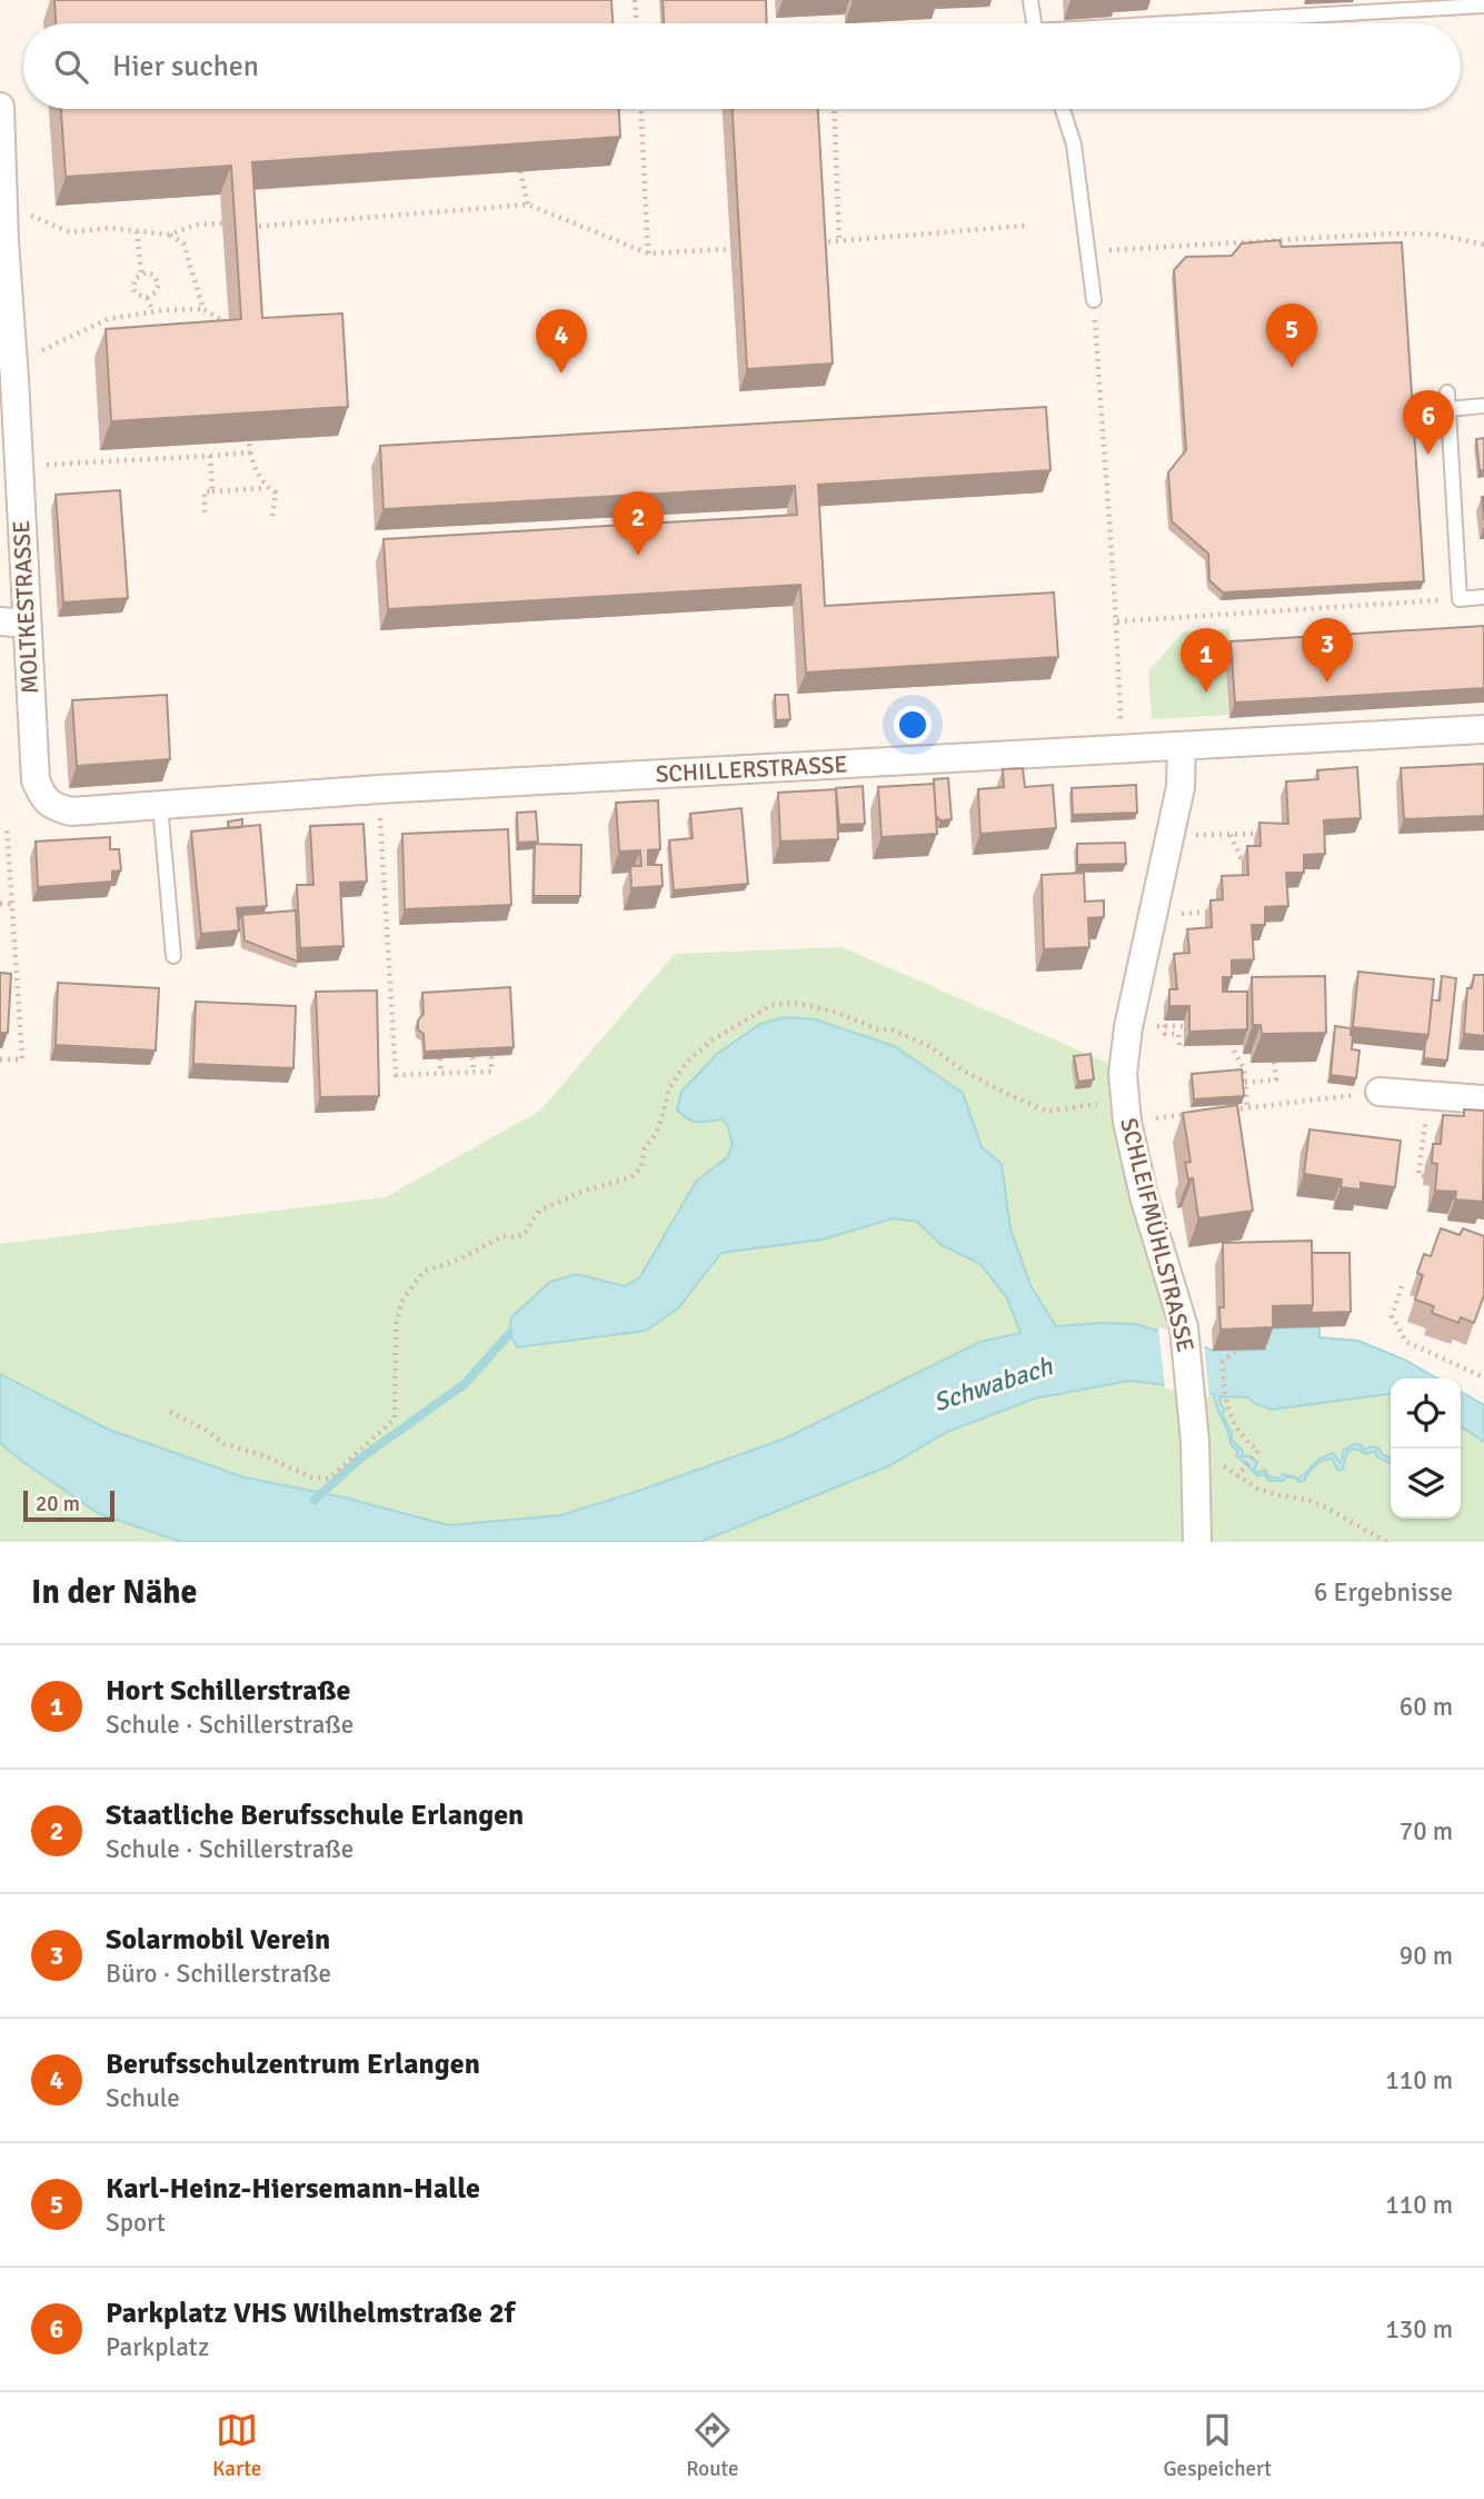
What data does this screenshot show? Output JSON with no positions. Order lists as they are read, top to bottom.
{
  "streets": {
    "street": ["MOLTKESTRASSE", "SCHILLERSTRASSE", "SCHLEIFMÜHLSTRASSE"]
  },
  "crossings": [
    ["MOLTKESTRASSE", "SCHILLERSTRASSE"],
    ["SCHILLERSTRASSE", "SCHLEIFMÜHLSTRASSE"]
  ],
  "water": ["Schwabach"],
  "scale_bar": "20 m",
  "page": {
    "search": "Hier suchen",
    "pins": [
      "5",
      "4",
      "6",
      "2",
      "3",
      "1"
    ],
    "scale": "20 m",
    "heading": ["In der Nähe", "6 Ergebnisse"],
    "list": [
      {
        "mark": "1",
        "name": "Hort Schillerstraße",
        "note": "Schule · Schillerstraße",
        "value": "60 m"
      },
      {
        "mark": "2",
        "name": "Staatliche Berufsschule Erlangen",
        "note": "Schule · Schillerstraße",
        "value": "70 m"
      },
      {
        "mark": "3",
        "name": "Solarmobil Verein",
        "note": "Büro · Schillerstraße",
        "value": "90 m"
      },
      {
        "mark": "4",
        "name": "Berufsschulzentrum Erlangen",
        "note": "Schule",
        "value": "110 m"
      },
      {
        "mark": "5",
        "name": "Karl-Heinz-Hiersemann-Halle",
        "note": "Sport",
        "value": "110 m"
      },
      {
        "mark": "6",
        "name": "Parkplatz VHS Wilhelmstraße 2f",
        "note": "Parkplatz",
        "value": "130 m"
      }
    ],
    "nav": ["Karte", "Route", "Gespeichert"]
  }
}
